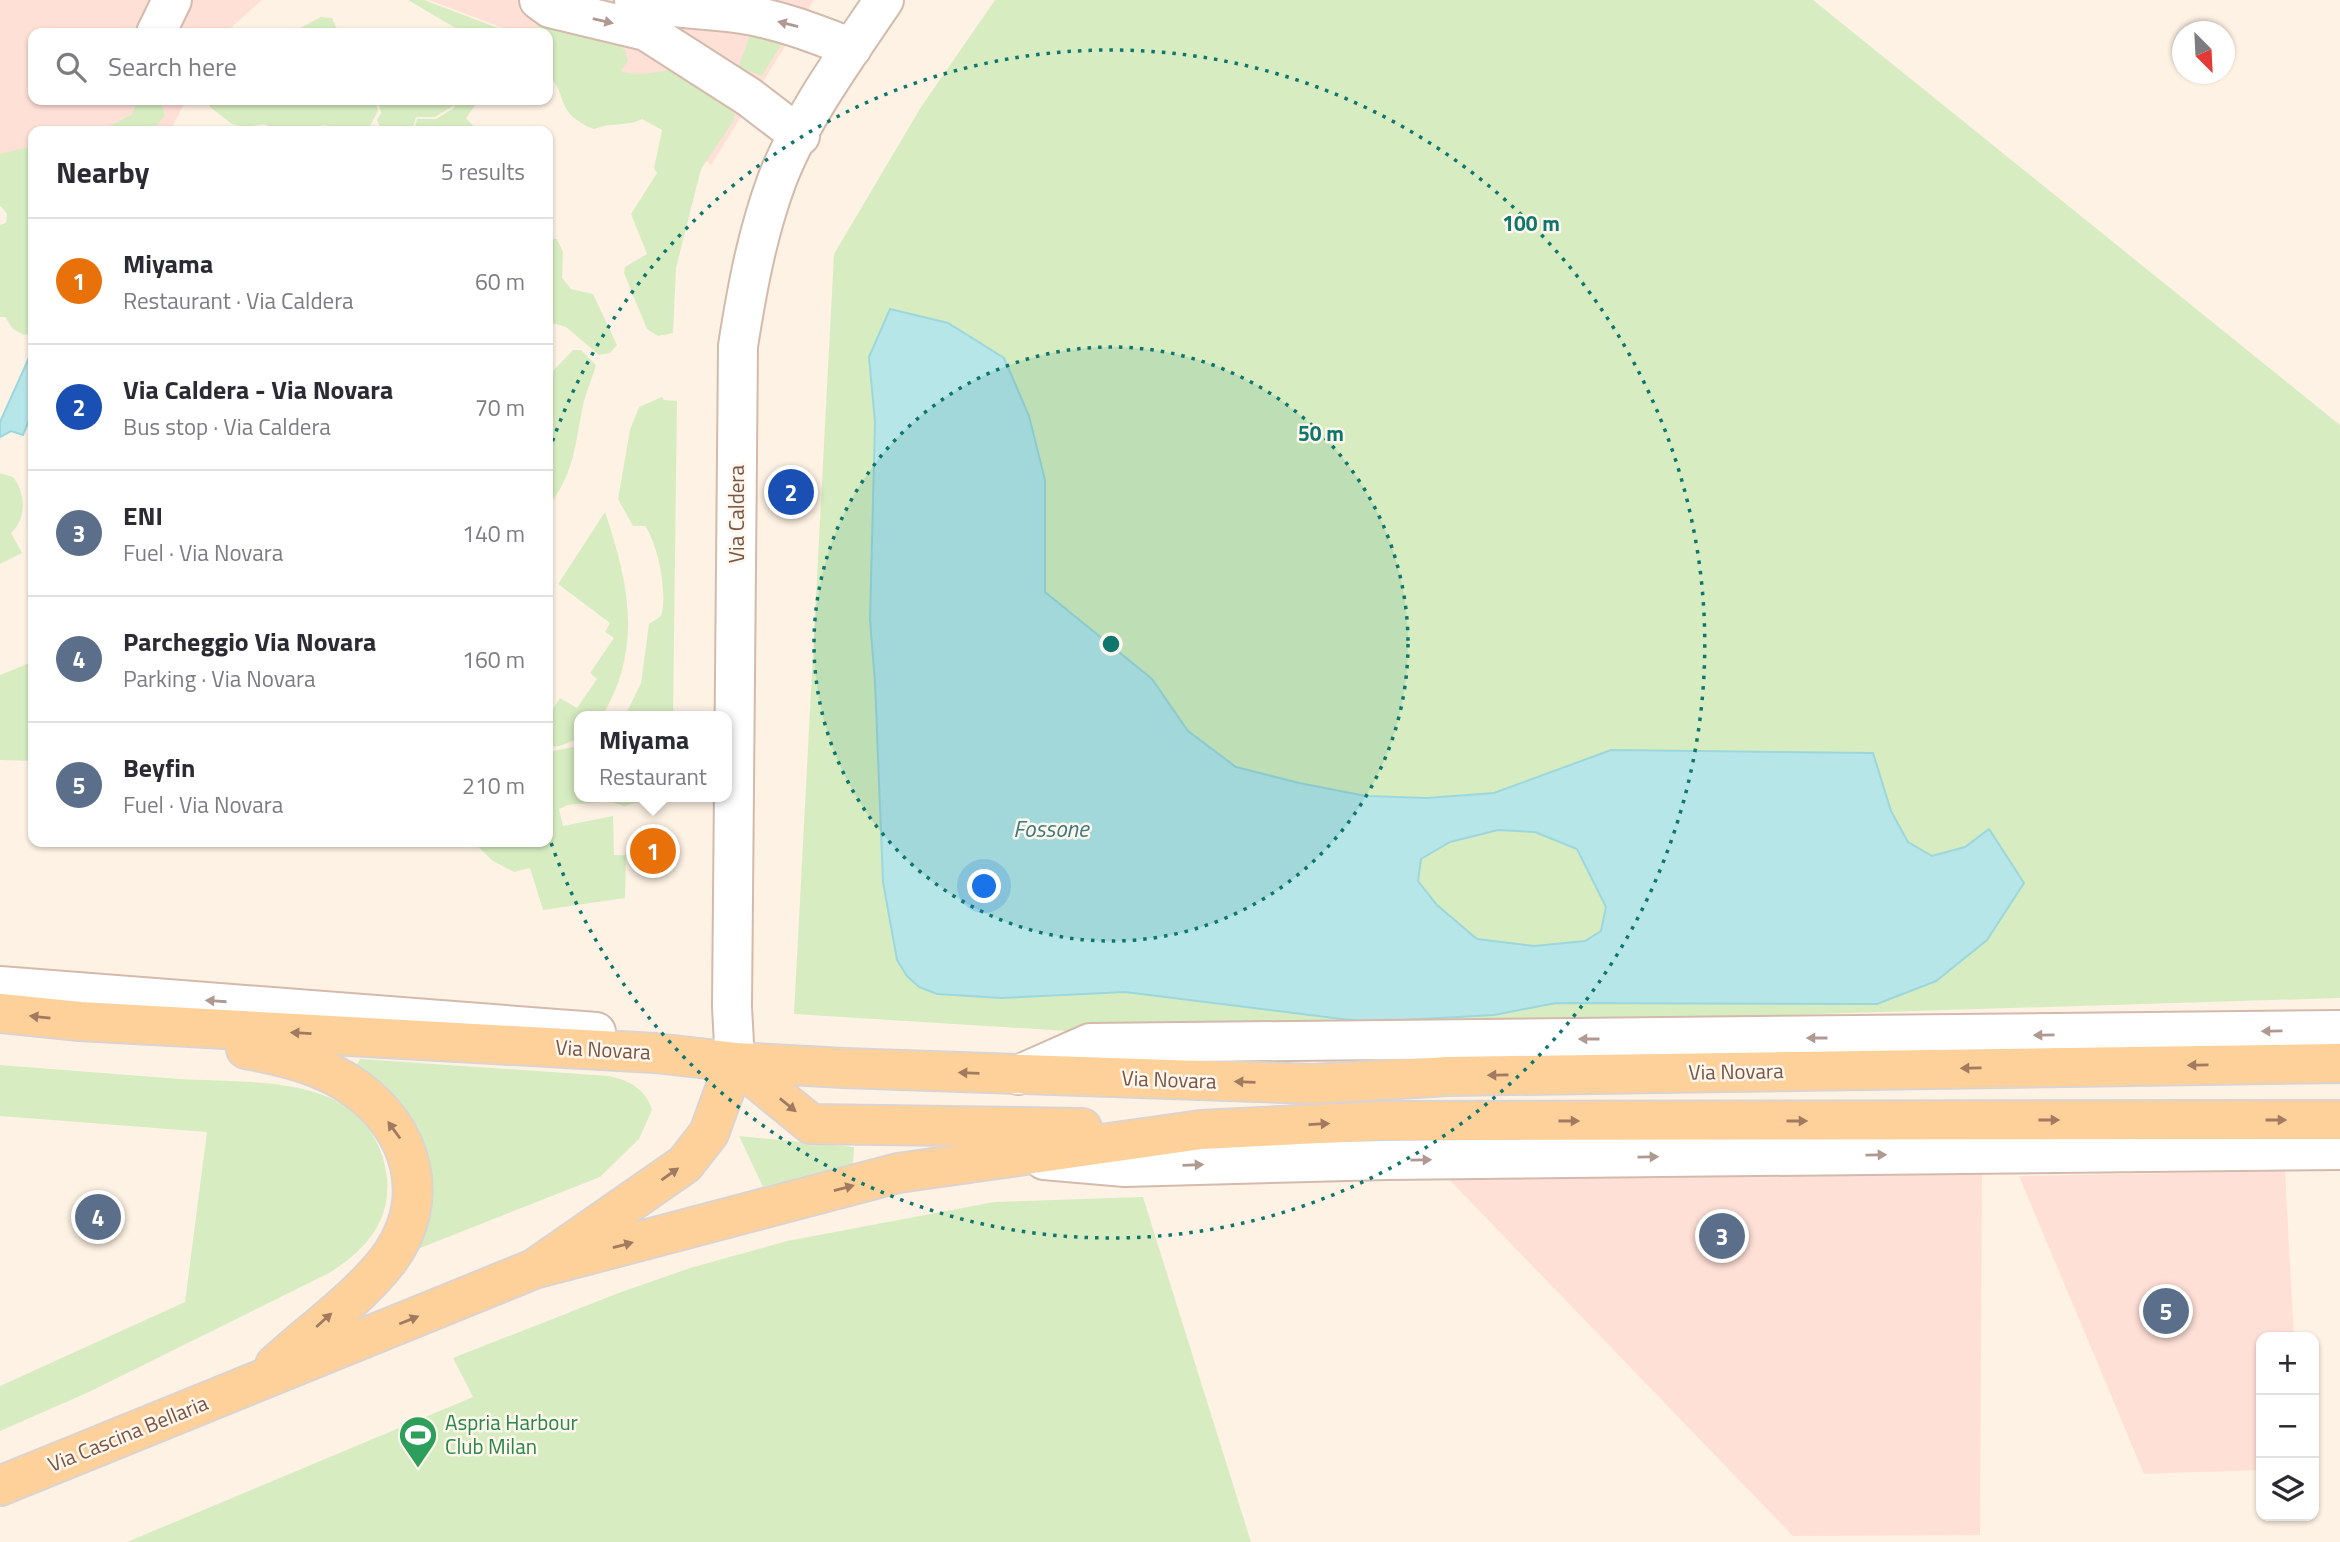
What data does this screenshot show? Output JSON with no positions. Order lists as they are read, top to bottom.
{
  "streets": {
    "main road": ["Via Novara", "Via Cascina Bellaria"],
    "street": ["Via Caldera"]
  },
  "crossings": [
    ["Via Caldera", "Via Novara"]
  ],
  "one_way": ["Via Cascina Bellaria"],
  "water": ["Fossone"],
  "places": {
    "sports": ["Aspria Harbour Club Milan"]
  },
  "north": "bottom right",
  "page": {
    "search": "Search here",
    "heading": ["Nearby", "5 results"],
    "list": [
      {
        "mark": "1",
        "name": "Miyama",
        "note": "Restaurant · Via Caldera",
        "value": "60 m"
      },
      {
        "mark": "2",
        "name": "Via Caldera - Via Novara",
        "note": "Bus stop · Via Caldera",
        "value": "70 m"
      },
      {
        "mark": "3",
        "name": "ENI",
        "note": "Fuel · Via Novara",
        "value": "140 m"
      },
      {
        "mark": "4",
        "name": "Parcheggio Via Novara",
        "note": "Parking · Via Novara",
        "value": "160 m"
      },
      {
        "mark": "5",
        "name": "Beyfin",
        "note": "Fuel · Via Novara",
        "value": "210 m"
      }
    ],
    "pins": [
      "2",
      "1",
      "4",
      "3",
      "5"
    ],
    "popup": ["Miyama", "Restaurant"],
    "map_buttons": ["+", "−"]
  },
  "rings": ["100 m", "50 m"]
}
